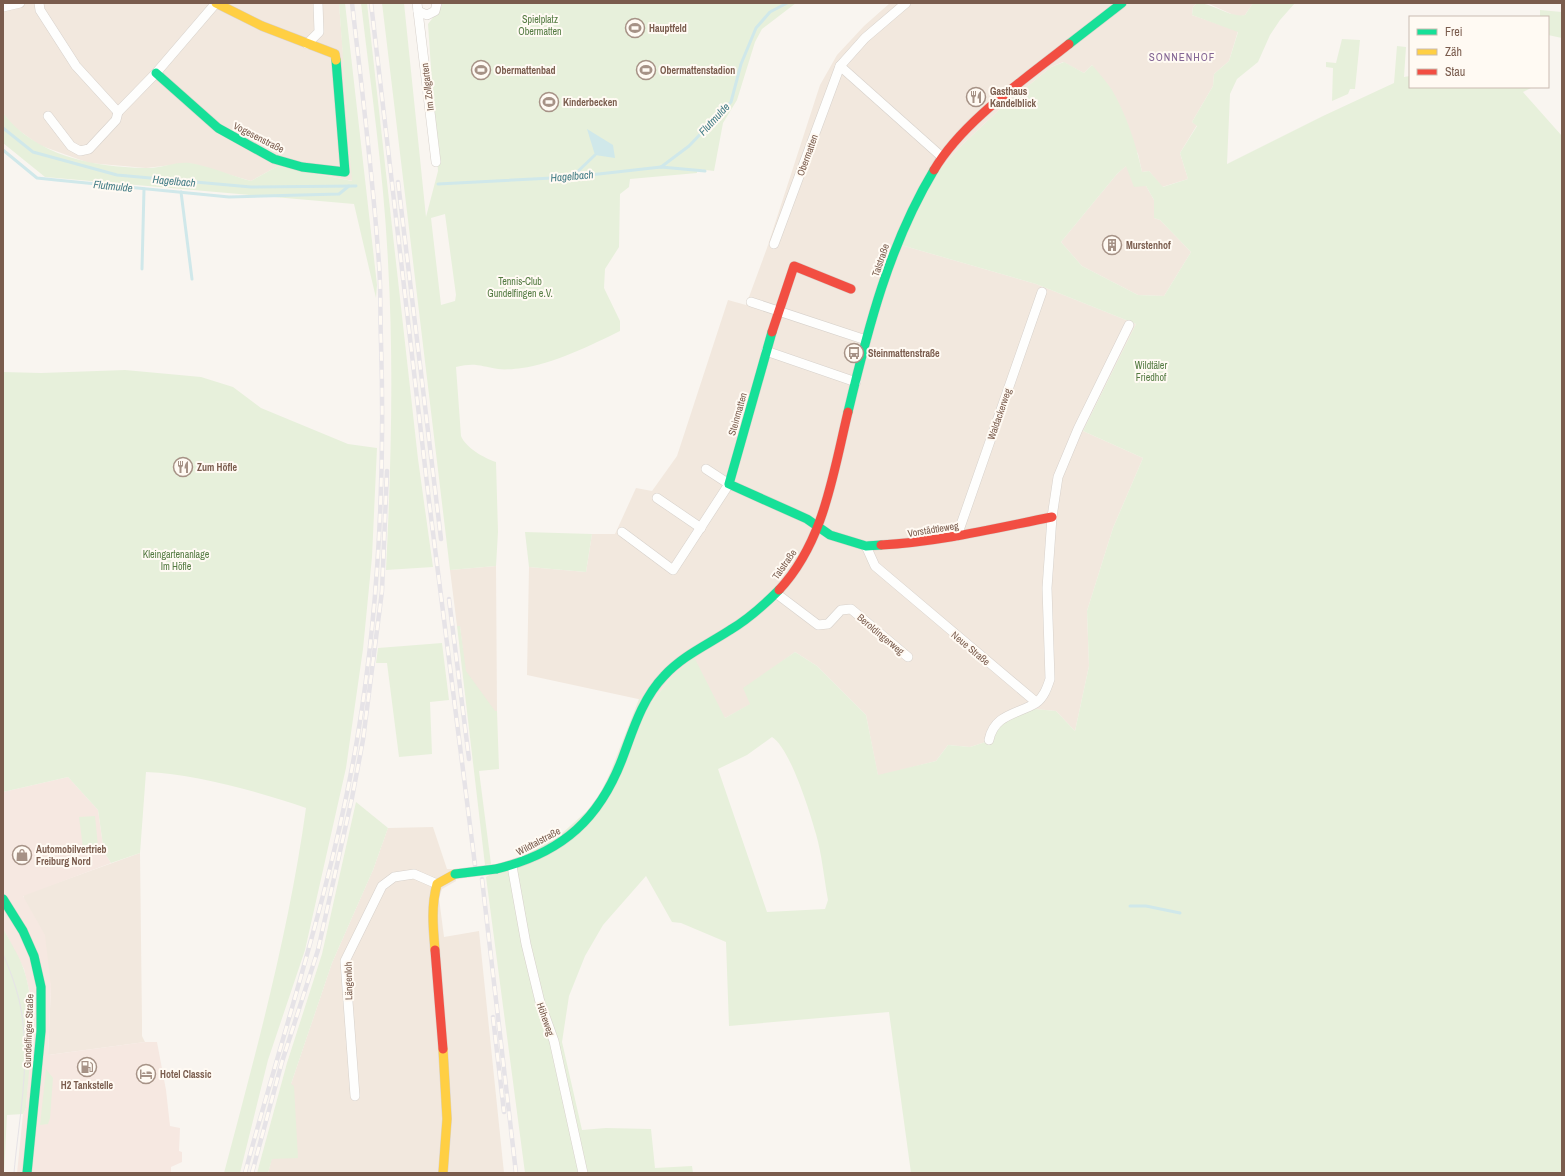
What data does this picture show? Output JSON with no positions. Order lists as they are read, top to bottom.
{
  "streets": {
    "street": [
      "Im Zollgarten",
      "Vogesenstraße",
      "Obermatten",
      "Talstraße",
      "Steinmatten",
      "Waldackerweg",
      "Vorstädtleweg",
      "Beroldingerweg",
      "Neue Straße",
      "Wildtalstraße",
      "Längenloh",
      "Höheweg",
      "Gundelfinger Straße"
    ]
  },
  "crossings": [
    ["Talstraße", "Vorstädtleweg"],
    ["Talstraße", "Beroldingerweg"],
    ["Talstraße", "Wildtalstraße"],
    ["Waldackerweg", "Vorstädtleweg"],
    ["Vorstädtleweg", "Neue Straße"],
    ["Beroldingerweg", "Wildtalstraße"],
    ["Wildtalstraße", "Längenloh"],
    ["Wildtalstraße", "Höheweg"]
  ],
  "districts": ["SONNENHOF"],
  "water": ["Flutmulde", "Hagelbach"],
  "parks": [
    "Spielplatz Obermatten",
    "Tennis-Club Gundelfingen e.V.",
    "Wildtäler Friedhof",
    "Kleingartenanlage Im Höfle"
  ],
  "places": {
    "sports": [
      "Hauptfeld",
      "Obermattenbad",
      "Obermattenstadion",
      "Kinderbecken"
    ],
    "restaurant": ["Gasthaus Kandelblick", "Zum Höfle"],
    "building": ["Murstenhof"],
    "bus stop": ["Steinmattenstraße"],
    "shop": ["Automobilvertrieb Freiburg Nord"],
    "fuel station": ["H2 Tankstelle"],
    "hotel": ["Hotel Classic"]
  },
  "legend": ["Frei", "Zäh", "Stau"]
}
